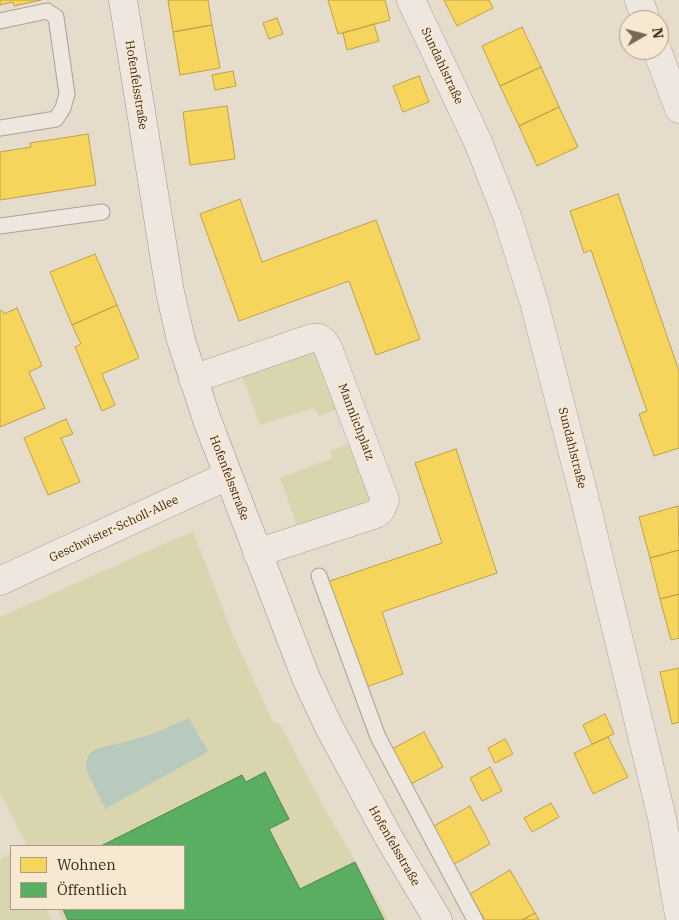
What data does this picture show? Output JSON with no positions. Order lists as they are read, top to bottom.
{
  "streets": {
    "street": [
      "Sundahlstraße",
      "Hofenfelsstraße",
      "Mannlichplatz",
      "Geschwister-Scholl-Allee"
    ]
  },
  "crossings": [
    ["Hofenfelsstraße", "Mannlichplatz"],
    ["Hofenfelsstraße", "Geschwister-Scholl-Allee"]
  ],
  "legend": ["Wohnen", "Öffentlich"],
  "north": "right"
}
